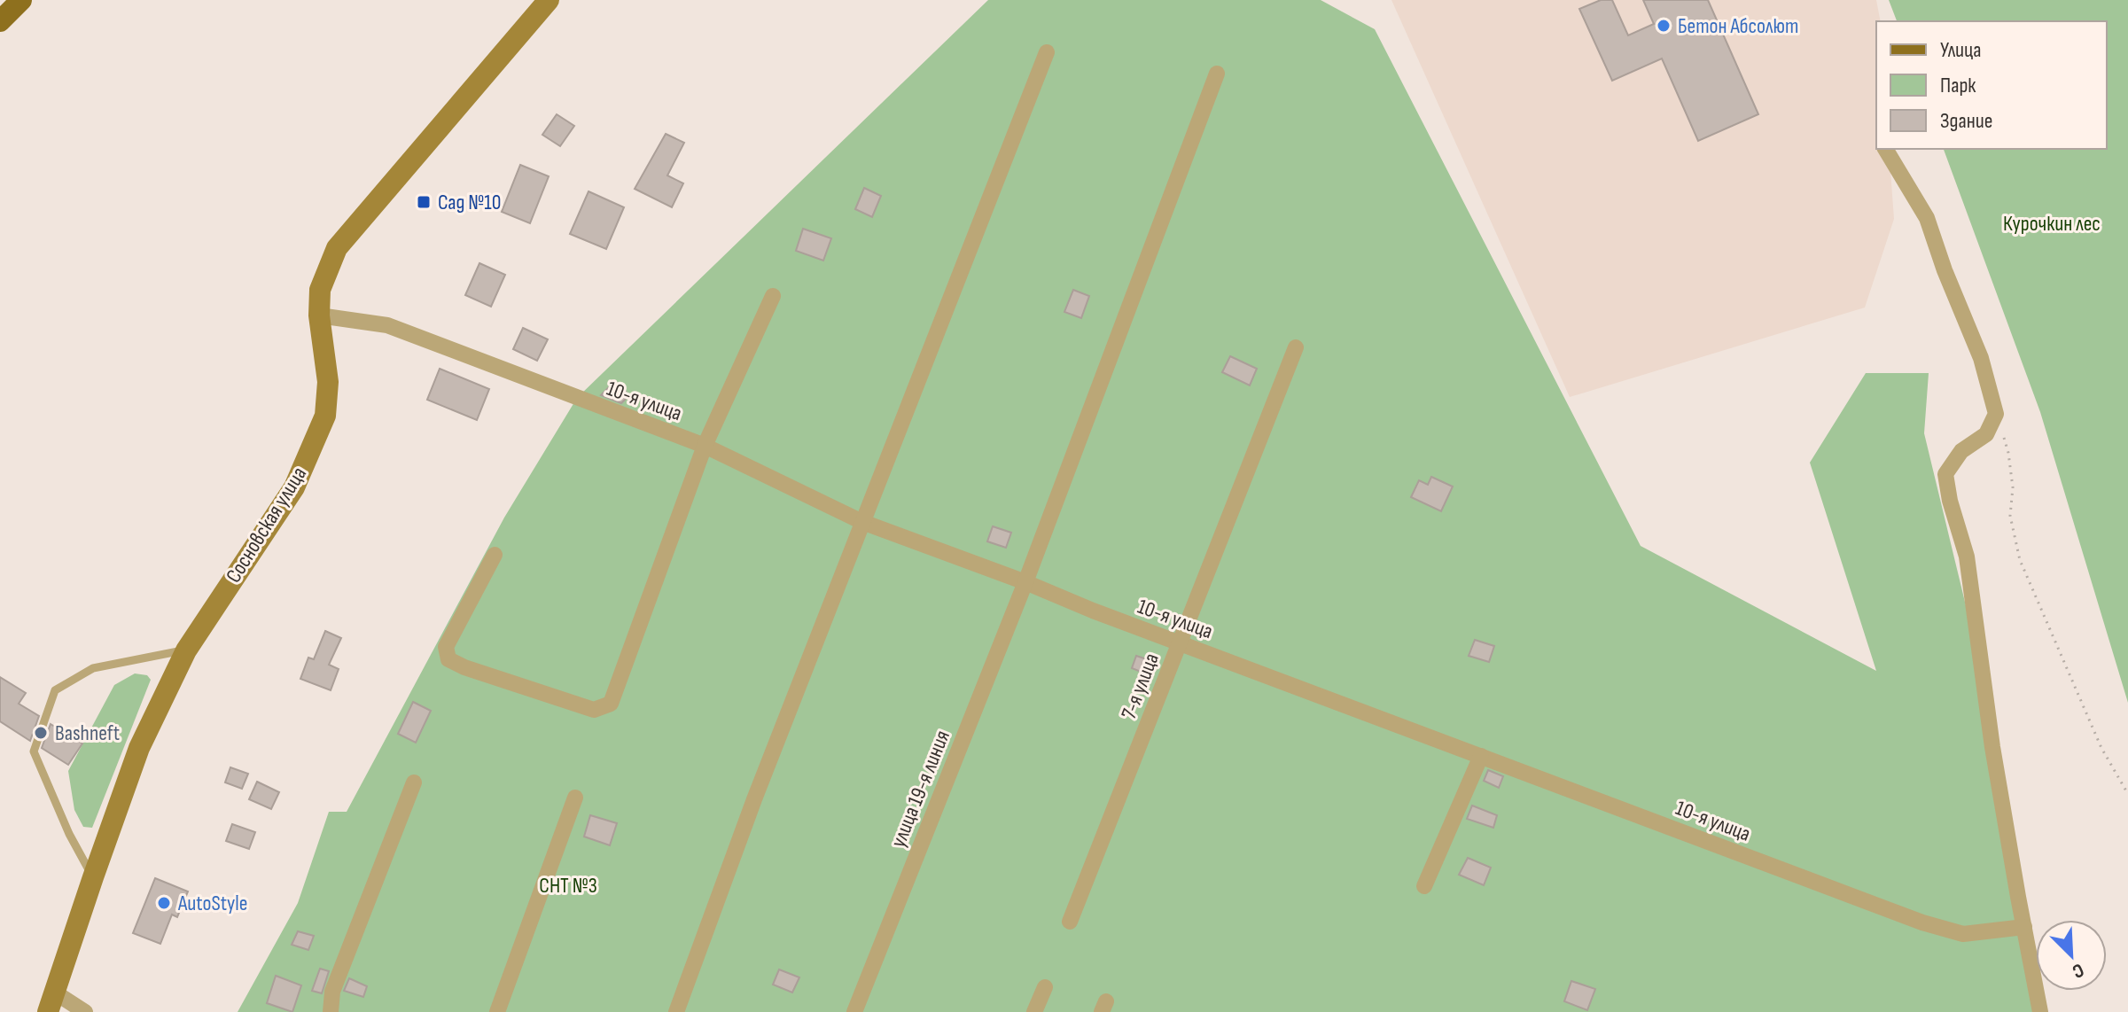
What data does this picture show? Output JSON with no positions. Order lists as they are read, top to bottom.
{
  "streets": {
    "street": [
      "10-я улица",
      "Сосновская улица",
      "7-я улица",
      "улица 19-я линия"
    ]
  },
  "crossings": [
    ["10-я улица", "Сосновская улица"],
    ["10-я улица", "7-я улица"],
    ["10-я улица", "улица 19-я линия"]
  ],
  "parks": ["Курочкин лес", "СНТ №3"],
  "places": {
    "other": ["Бетон Абсолют", "Bashneft", "AutoStyle"],
    "transit": ["Сад №10"]
  },
  "legend": ["Улица", "Парк", "Здание"],
  "north": "bottom right"
}
